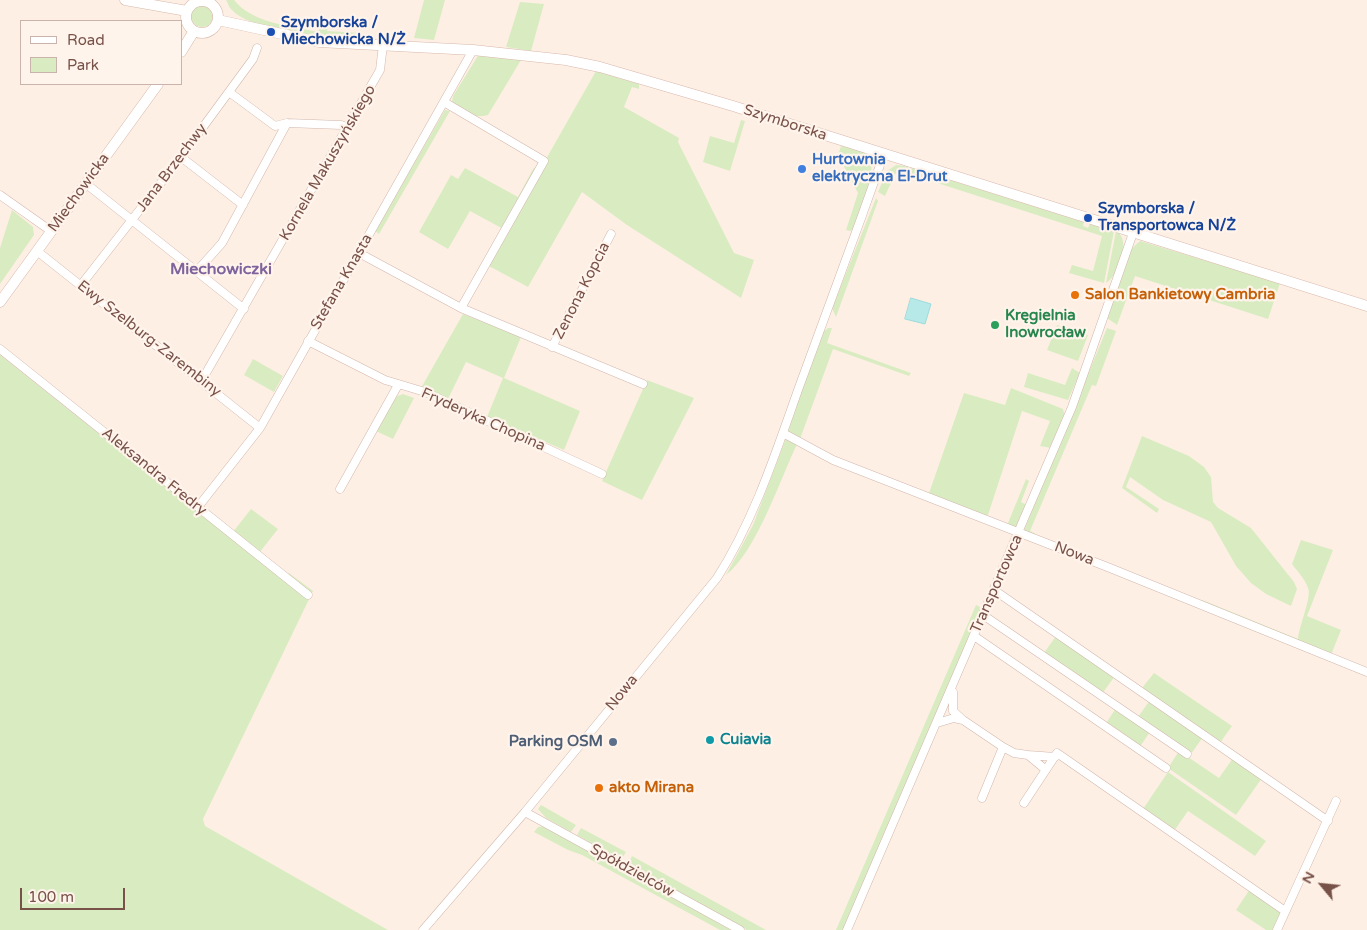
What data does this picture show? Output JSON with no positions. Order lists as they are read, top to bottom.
{
  "streets": {
    "street": [
      "Szymborska",
      "Kornela Makuszyńskiego",
      "Jana Brzechwy",
      "Miechowicka",
      "Stefana Knasta",
      "Zenona Kopcia",
      "Ewy Szelburg-Zarembiny",
      "Fryderyka Chopina",
      "Aleksandra Fredry",
      "Nowa",
      "Transportowca",
      "Spółdzielców"
    ]
  },
  "crossings": [
    ["Szymborska", "Kornela Makuszyńskiego"],
    ["Szymborska", "Stefana Knasta"],
    ["Szymborska", "Nowa"],
    ["Szymborska", "Transportowca"],
    ["Kornela Makuszyńskiego", "Ewy Szelburg-Zarembiny"],
    ["Jana Brzechwy", "Ewy Szelburg-Zarembiny"],
    ["Miechowicka", "Ewy Szelburg-Zarembiny"],
    ["Stefana Knasta", "Ewy Szelburg-Zarembiny"],
    ["Stefana Knasta", "Fryderyka Chopina"],
    ["Stefana Knasta", "Aleksandra Fredry"],
    ["Nowa", "Transportowca"],
    ["Nowa", "Spółdzielców"]
  ],
  "districts": ["Miechowiczki"],
  "places": [
    "Szymborska / Miechowicka N/Ż",
    "Hurtownia elektryczna El-Drut",
    "Szymborska / Transportowca N/Ż",
    "Salon Bankietowy Cambria",
    "Kręgielnia Inowrocław",
    "Cuiavia",
    "Parking OSM",
    "akto Mirana"
  ],
  "legend": ["Road", "Park"],
  "scale_bar": "100 m",
  "north": "top left"
}
